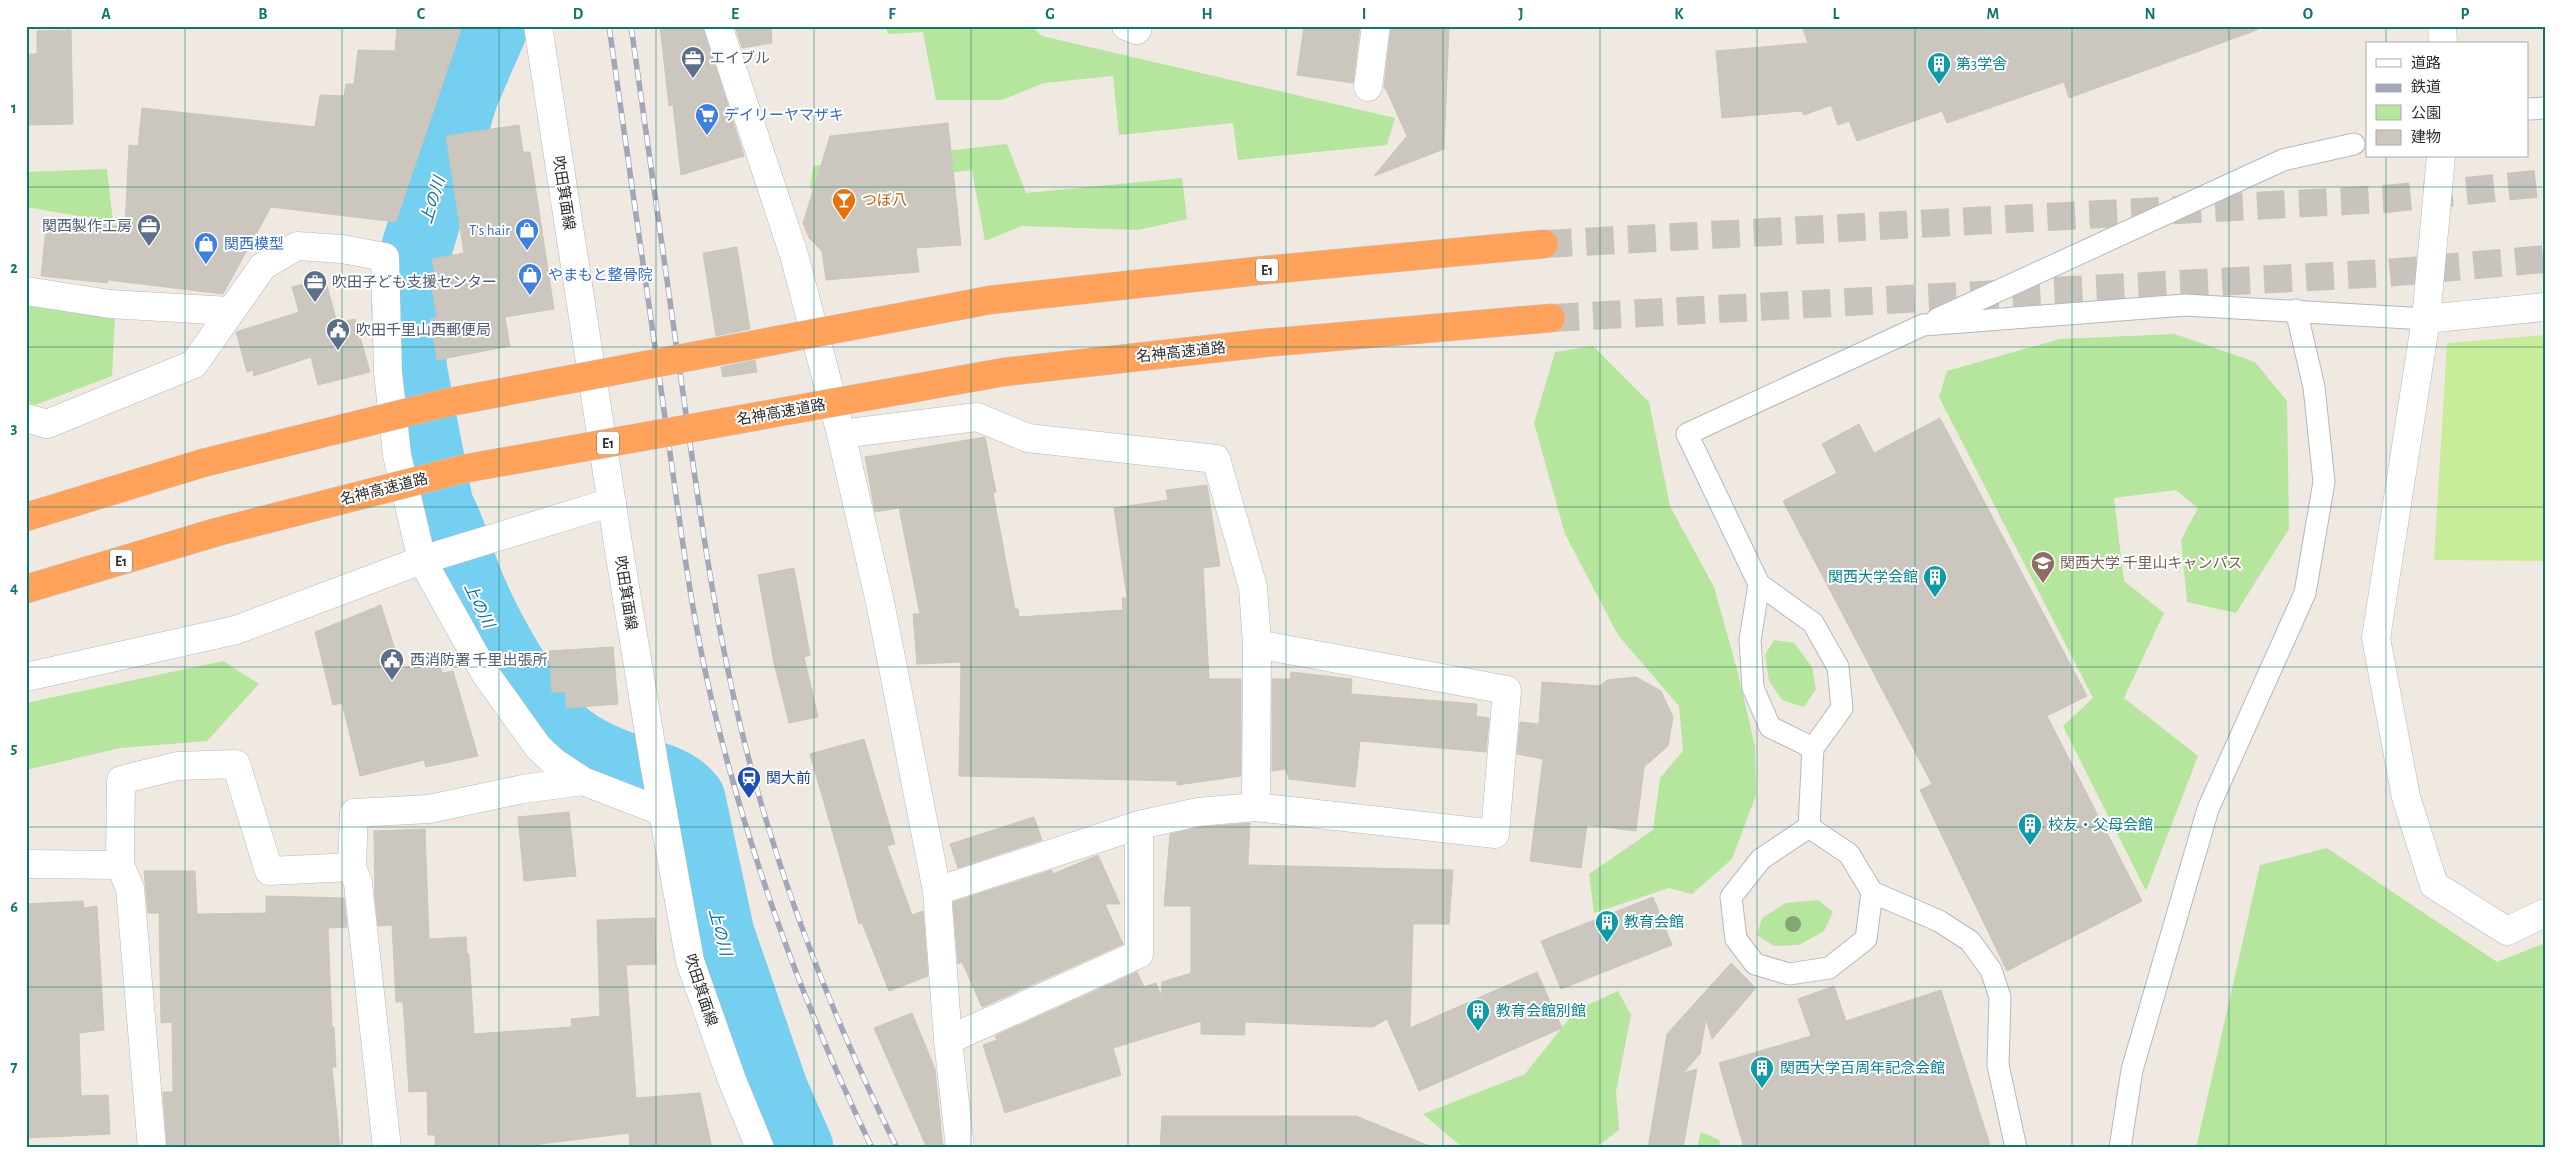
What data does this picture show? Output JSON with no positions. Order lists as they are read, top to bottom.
{
  "streets": {
    "highway": ["E1", "名神高速道路"],
    "street": ["吹田箕面線"]
  },
  "water": ["上の川"],
  "places": {
    "office": ["エイブル", "関西製作工房", "吹田子ども支援センター"],
    "building": [
      "第3学舎",
      "関西大学会館",
      "校友・父母会館",
      "教育会館",
      "教育会館別館",
      "関西大学百周年記念会館"
    ],
    "supermarket": ["デイリーヤマザキ"],
    "bar": ["つぼ八"],
    "shop": ["T's hair", "関西模型", "やまもと整骨院"],
    "public building": ["吹田千里山西郵便局", "西消防署 千里出張所"],
    "school or university": ["関西大学 千里山キャンパス"],
    "station": ["関大前"]
  },
  "legend": [
    "道路",
    "鉄道",
    "公園",
    "建物"
  ],
  "grid": {
    "columns": [
      "A",
      "B",
      "C",
      "D",
      "E",
      "F",
      "G",
      "H",
      "I",
      "J",
      "K",
      "L",
      "M",
      "N",
      "O",
      "P"
    ],
    "rows": [
      "1",
      "2",
      "3",
      "4",
      "5",
      "6",
      "7"
    ]
  }
}
